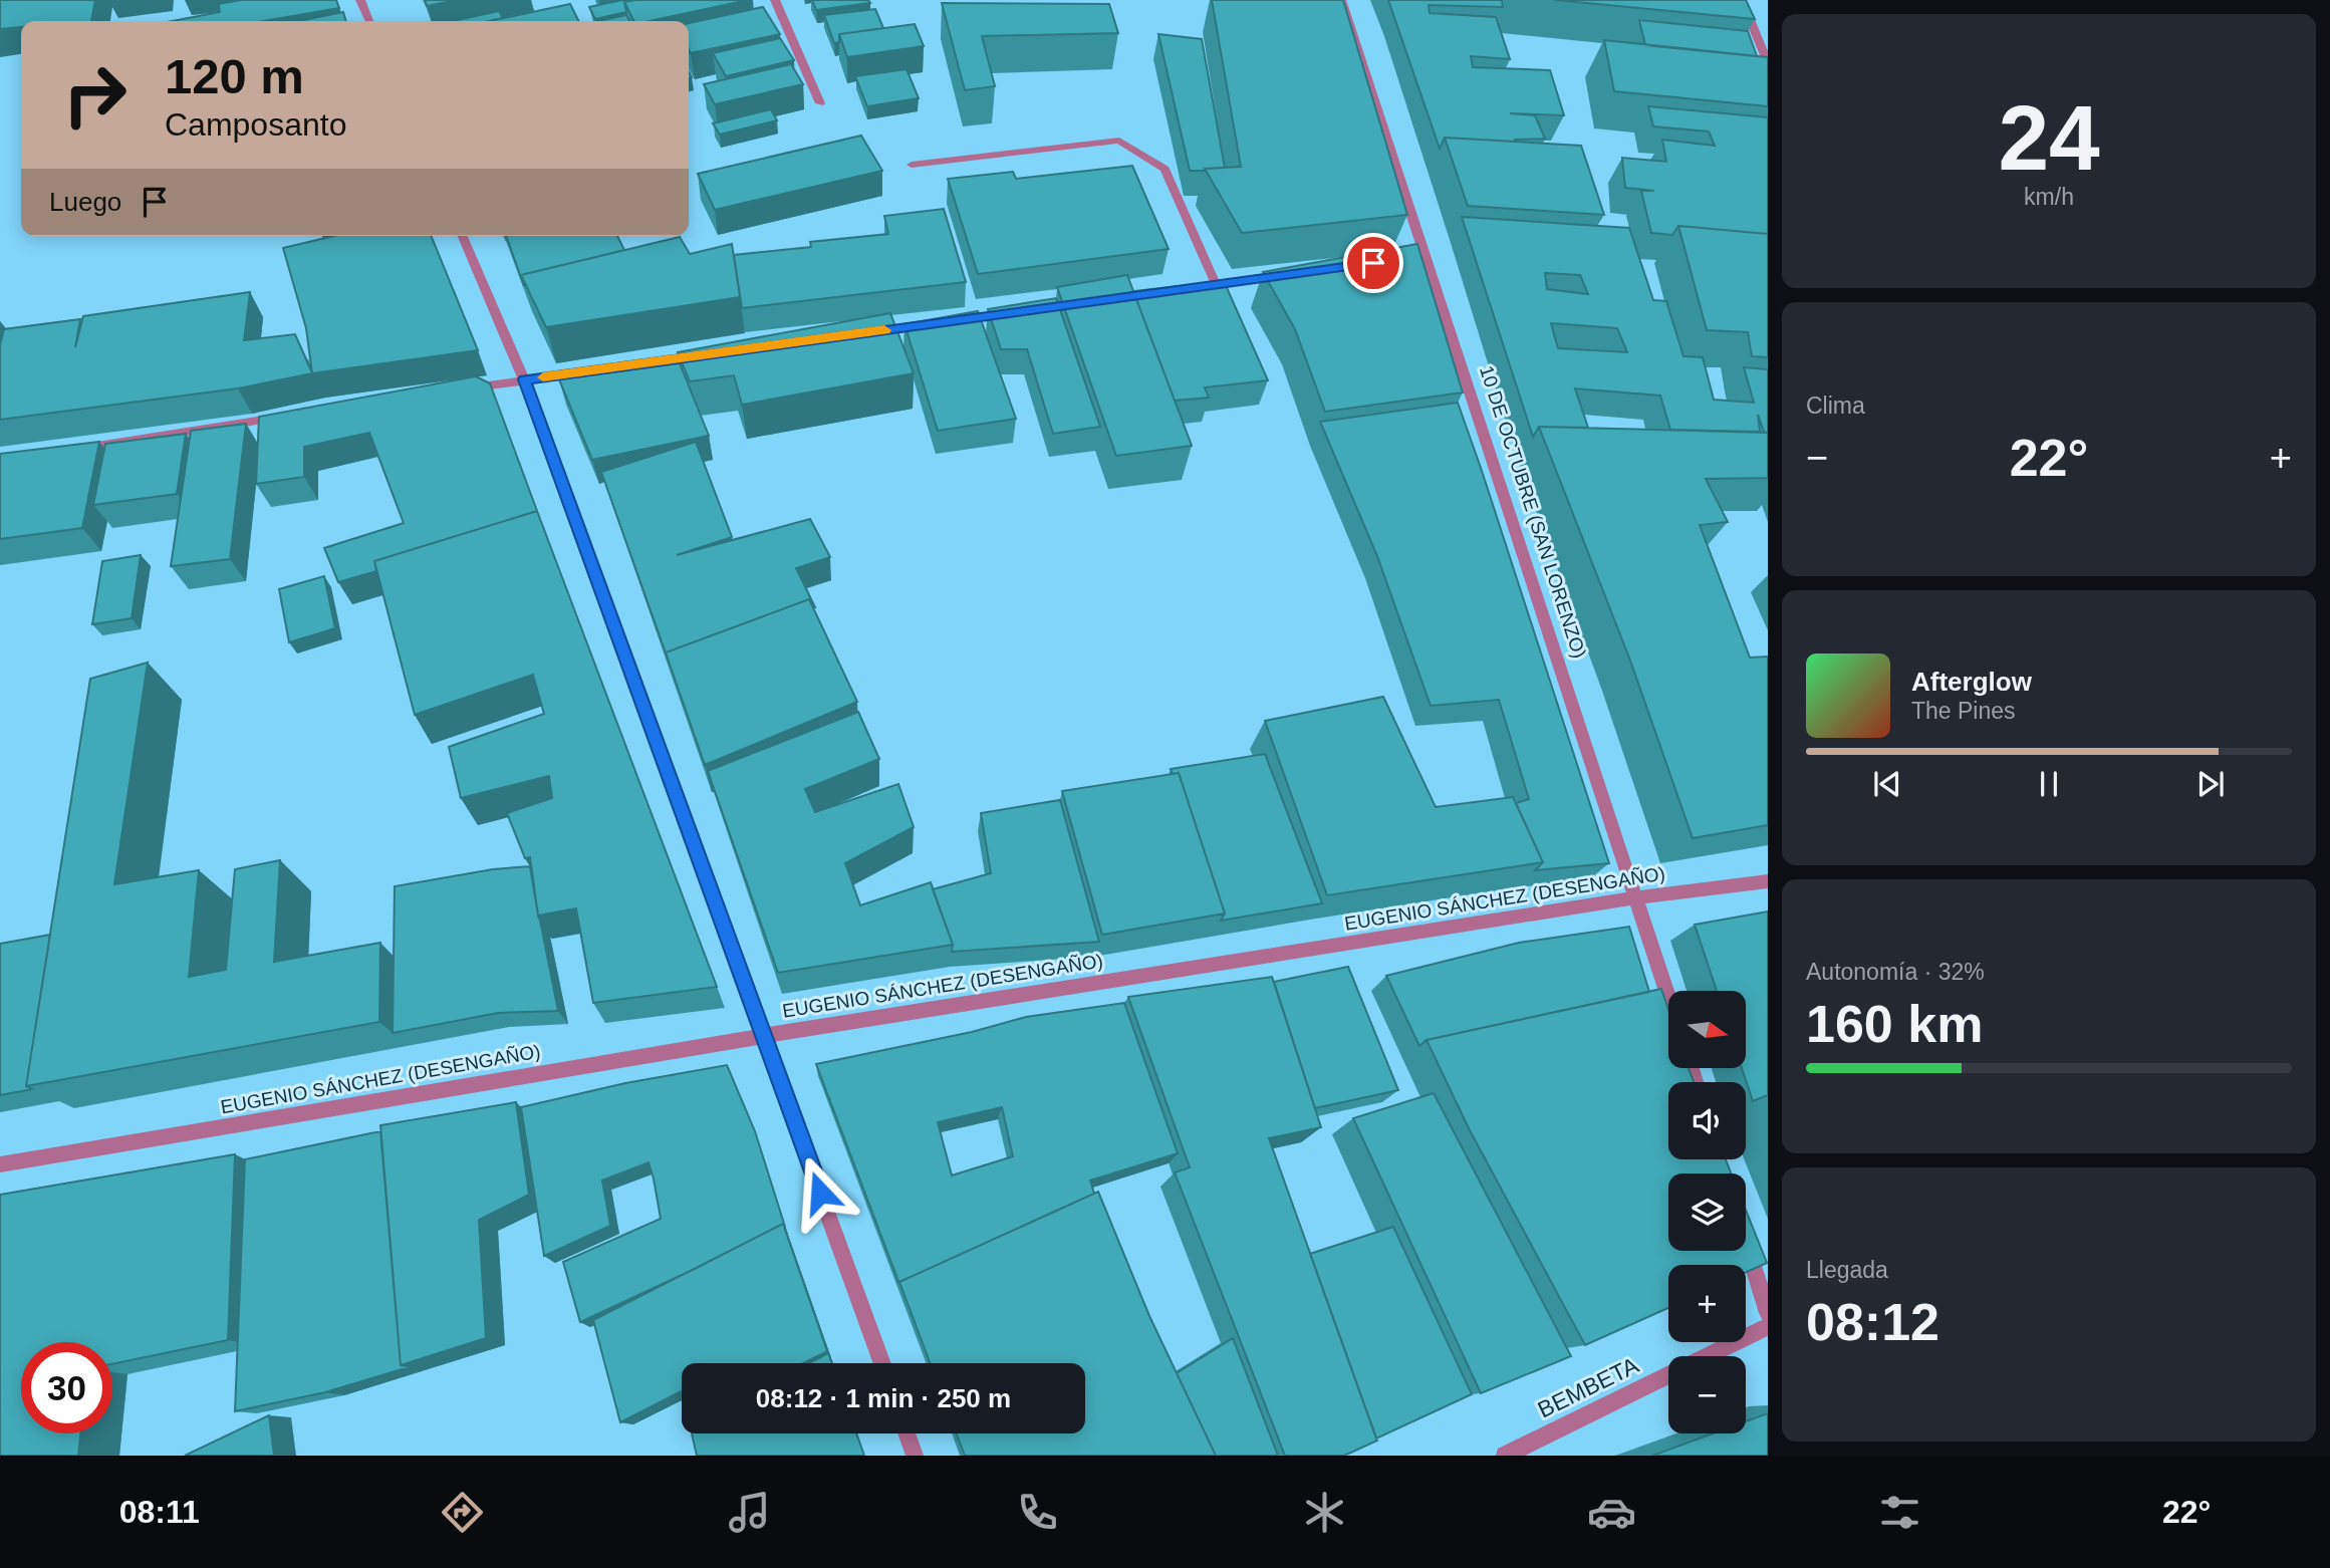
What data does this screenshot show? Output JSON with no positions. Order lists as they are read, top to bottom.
{
  "streets": {
    "street": ["10 DE OCTUBRE (SAN LORENZO)", "EUGENIO SÁNCHEZ (DESENGAÑO)", "BEMBETA"]
  },
  "crossings": [
    ["10 DE OCTUBRE (SAN LORENZO)", "EUGENIO SÁNCHEZ (DESENGAÑO)"]
  ],
  "north": "right",
  "page": {
    "tile": [
      ["24", "km/h"],
      "Clima",
      ["Autonomía · 32%", "160 km"],
      ["Llegada", "08:12"]
    ],
    "turn": ["120 m", "Camposanto"],
    "then": "Luego",
    "heat": ["−", "22°", "+"],
    "song": ["Afterglow", "The Pines"],
    "map_buttons": ["+", "−"],
    "limit": "30",
    "trip": "08:12 · 1 min · 250 m",
    "tabs": ["08:11", "22°"]
  }
}
